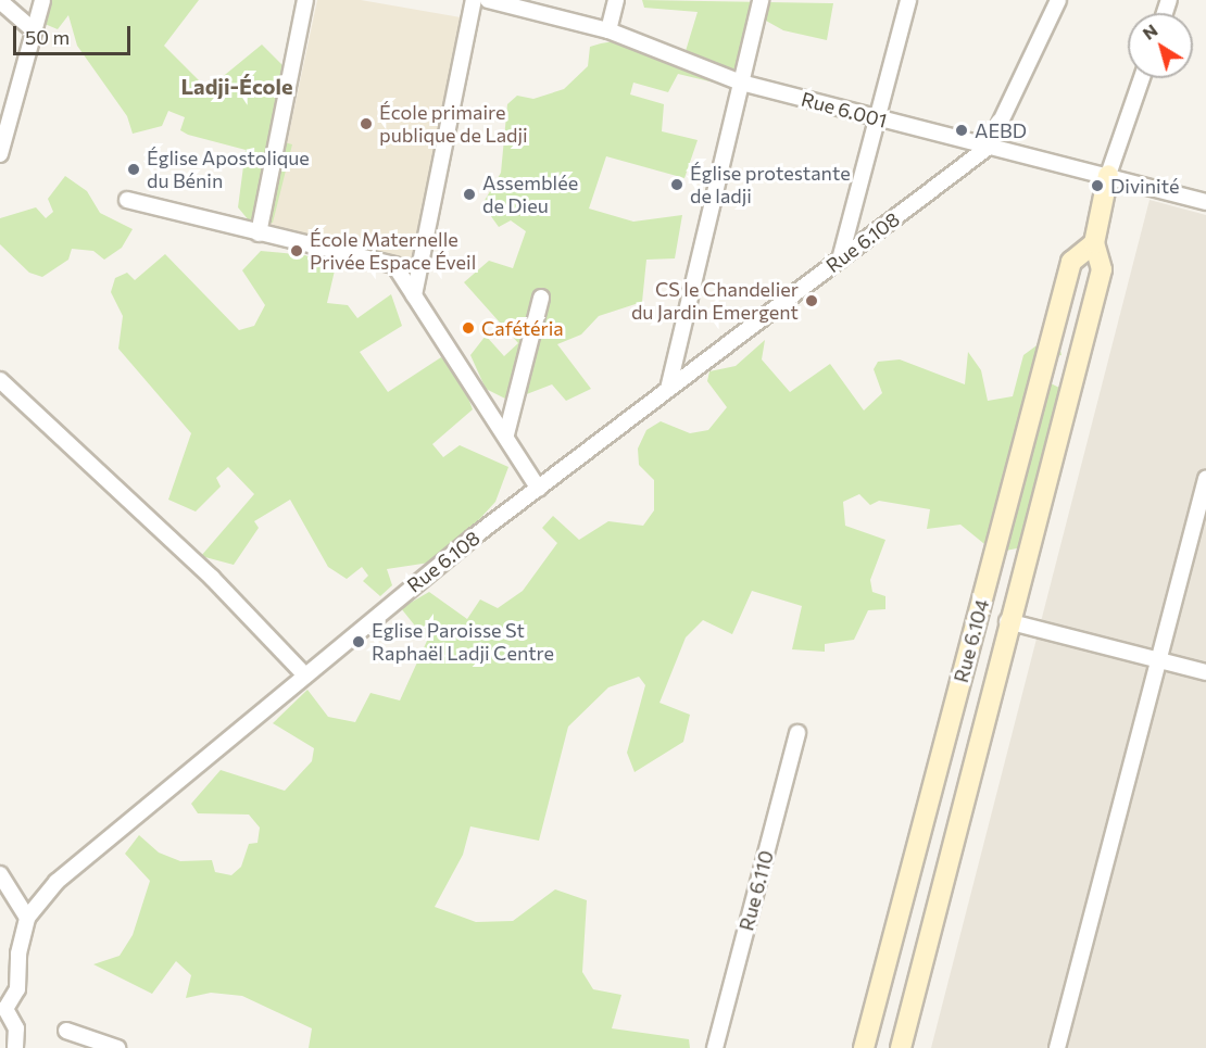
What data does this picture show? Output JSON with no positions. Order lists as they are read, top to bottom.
{
  "streets": {
    "street": [
      "Rue 6.001",
      "Rue 6.108",
      "Rue 6.104",
      "Rue 6.110"
    ]
  },
  "crossings": [
    ["Rue 6.001", "Rue 6.108"],
    ["Rue 6.001", "Rue 6.104"]
  ],
  "districts": ["Ladji-École"],
  "places": [
    "École primaire publique de Ladji",
    "AEBD",
    "Église Apostolique du Bénin",
    "Église protestante de ladji",
    "Divinité",
    "Assemblée de Dieu",
    "École Maternelle Privée Espace Éveil",
    "CS le Chandelier du Jardin Emergent",
    "Cafétéria",
    "Eglise Paroisse St Raphaël Ladji Centre"
  ],
  "scale_bar": "50 m",
  "north": "top left"
}
